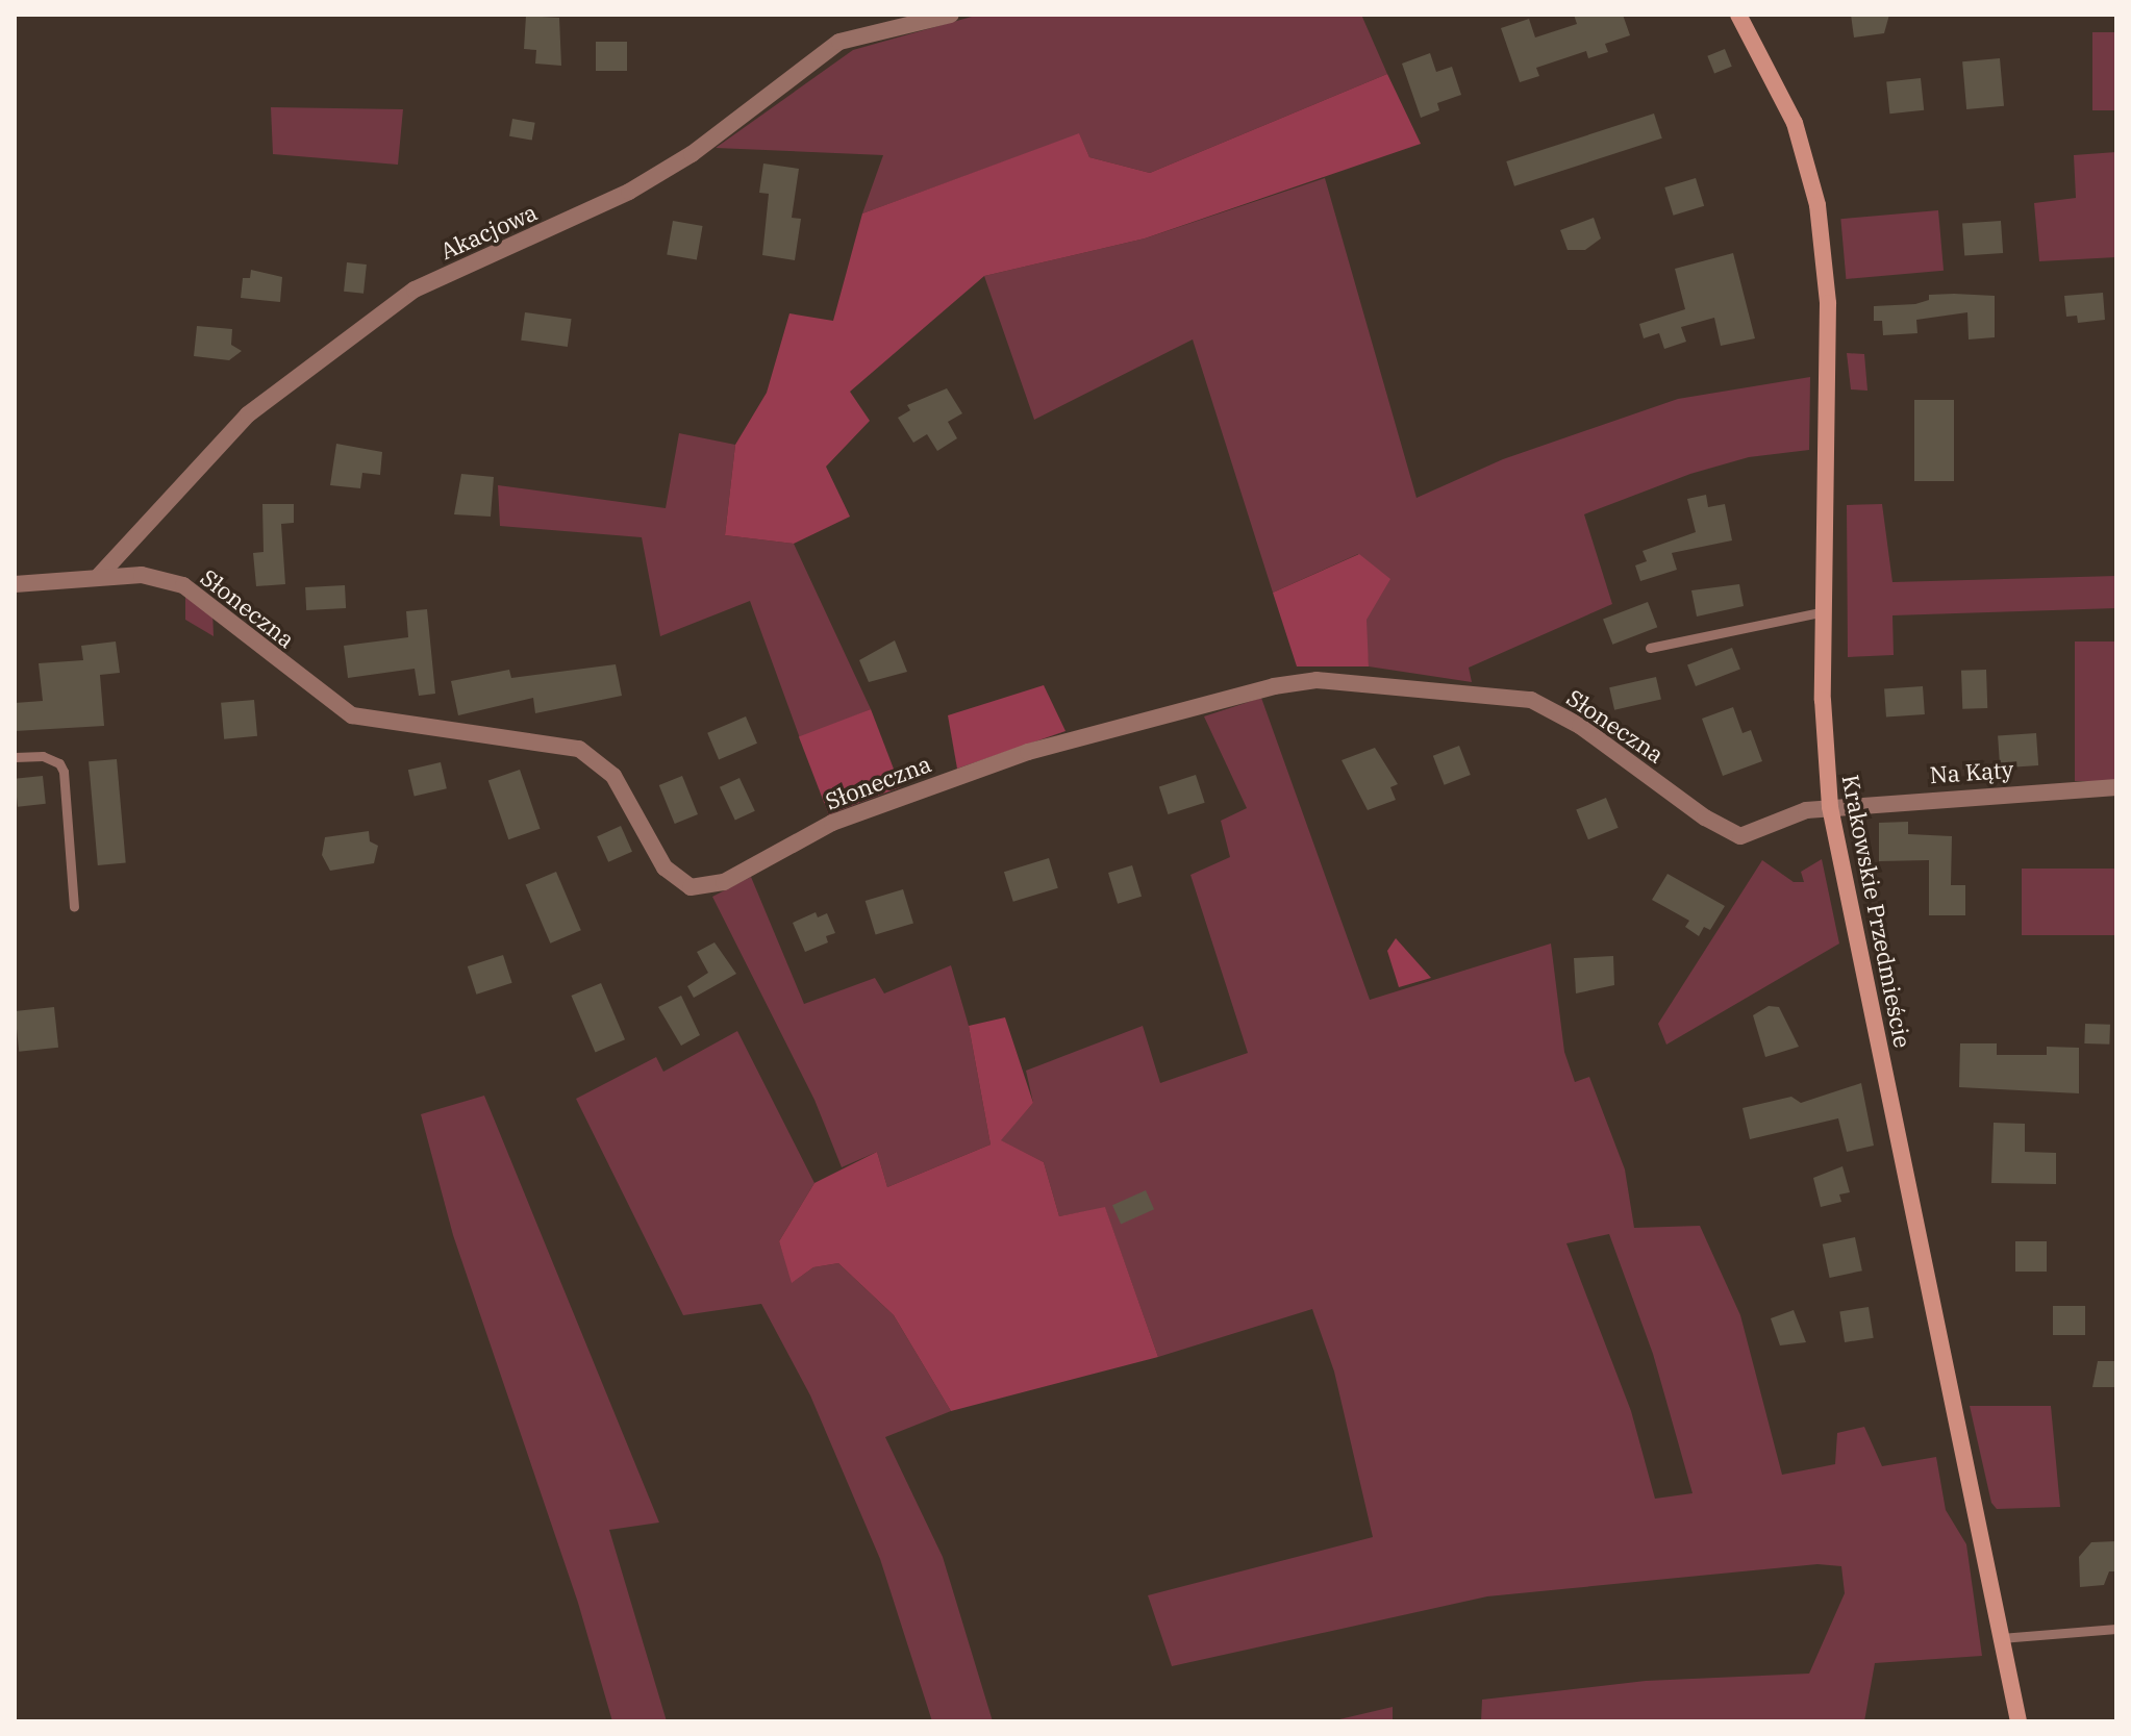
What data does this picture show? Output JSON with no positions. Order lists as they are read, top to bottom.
{
  "streets": {
    "main road": ["Krakowskie Przedmieście"],
    "street": ["Akacjowa", "Słoneczna", "Na Kąty"]
  },
  "crossings": [
    ["Akacjowa", "Słoneczna"],
    ["Słoneczna", "Na Kąty"],
    ["Słoneczna", "Krakowskie Przedmieście"],
    ["Na Kąty", "Krakowskie Przedmieście"]
  ]
}
